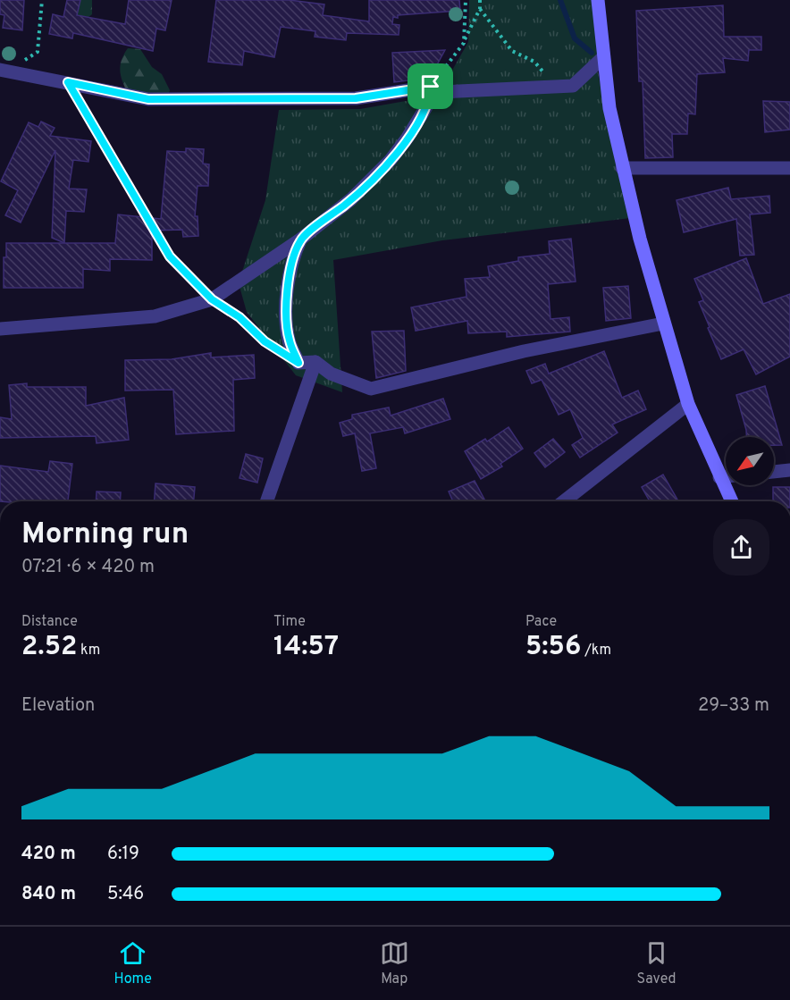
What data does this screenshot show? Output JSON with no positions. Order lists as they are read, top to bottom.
{
  "north": "bottom left",
  "page": {
    "heading": ["Morning run", "07:21 · 6 × 420 m"],
    "stats": [
      ["Distance", "2.52 km"],
      ["Time", "14:57"],
      ["Pace", "5:56 /km"]
    ],
    "chart": ["Elevation", "29–33 m"],
    "list": [
      {
        "name": "420 m",
        "note": "6:19"
      },
      {
        "name": "840 m",
        "note": "5:46"
      }
    ],
    "tabs": ["Home", "Map", "Saved"]
  }
}
